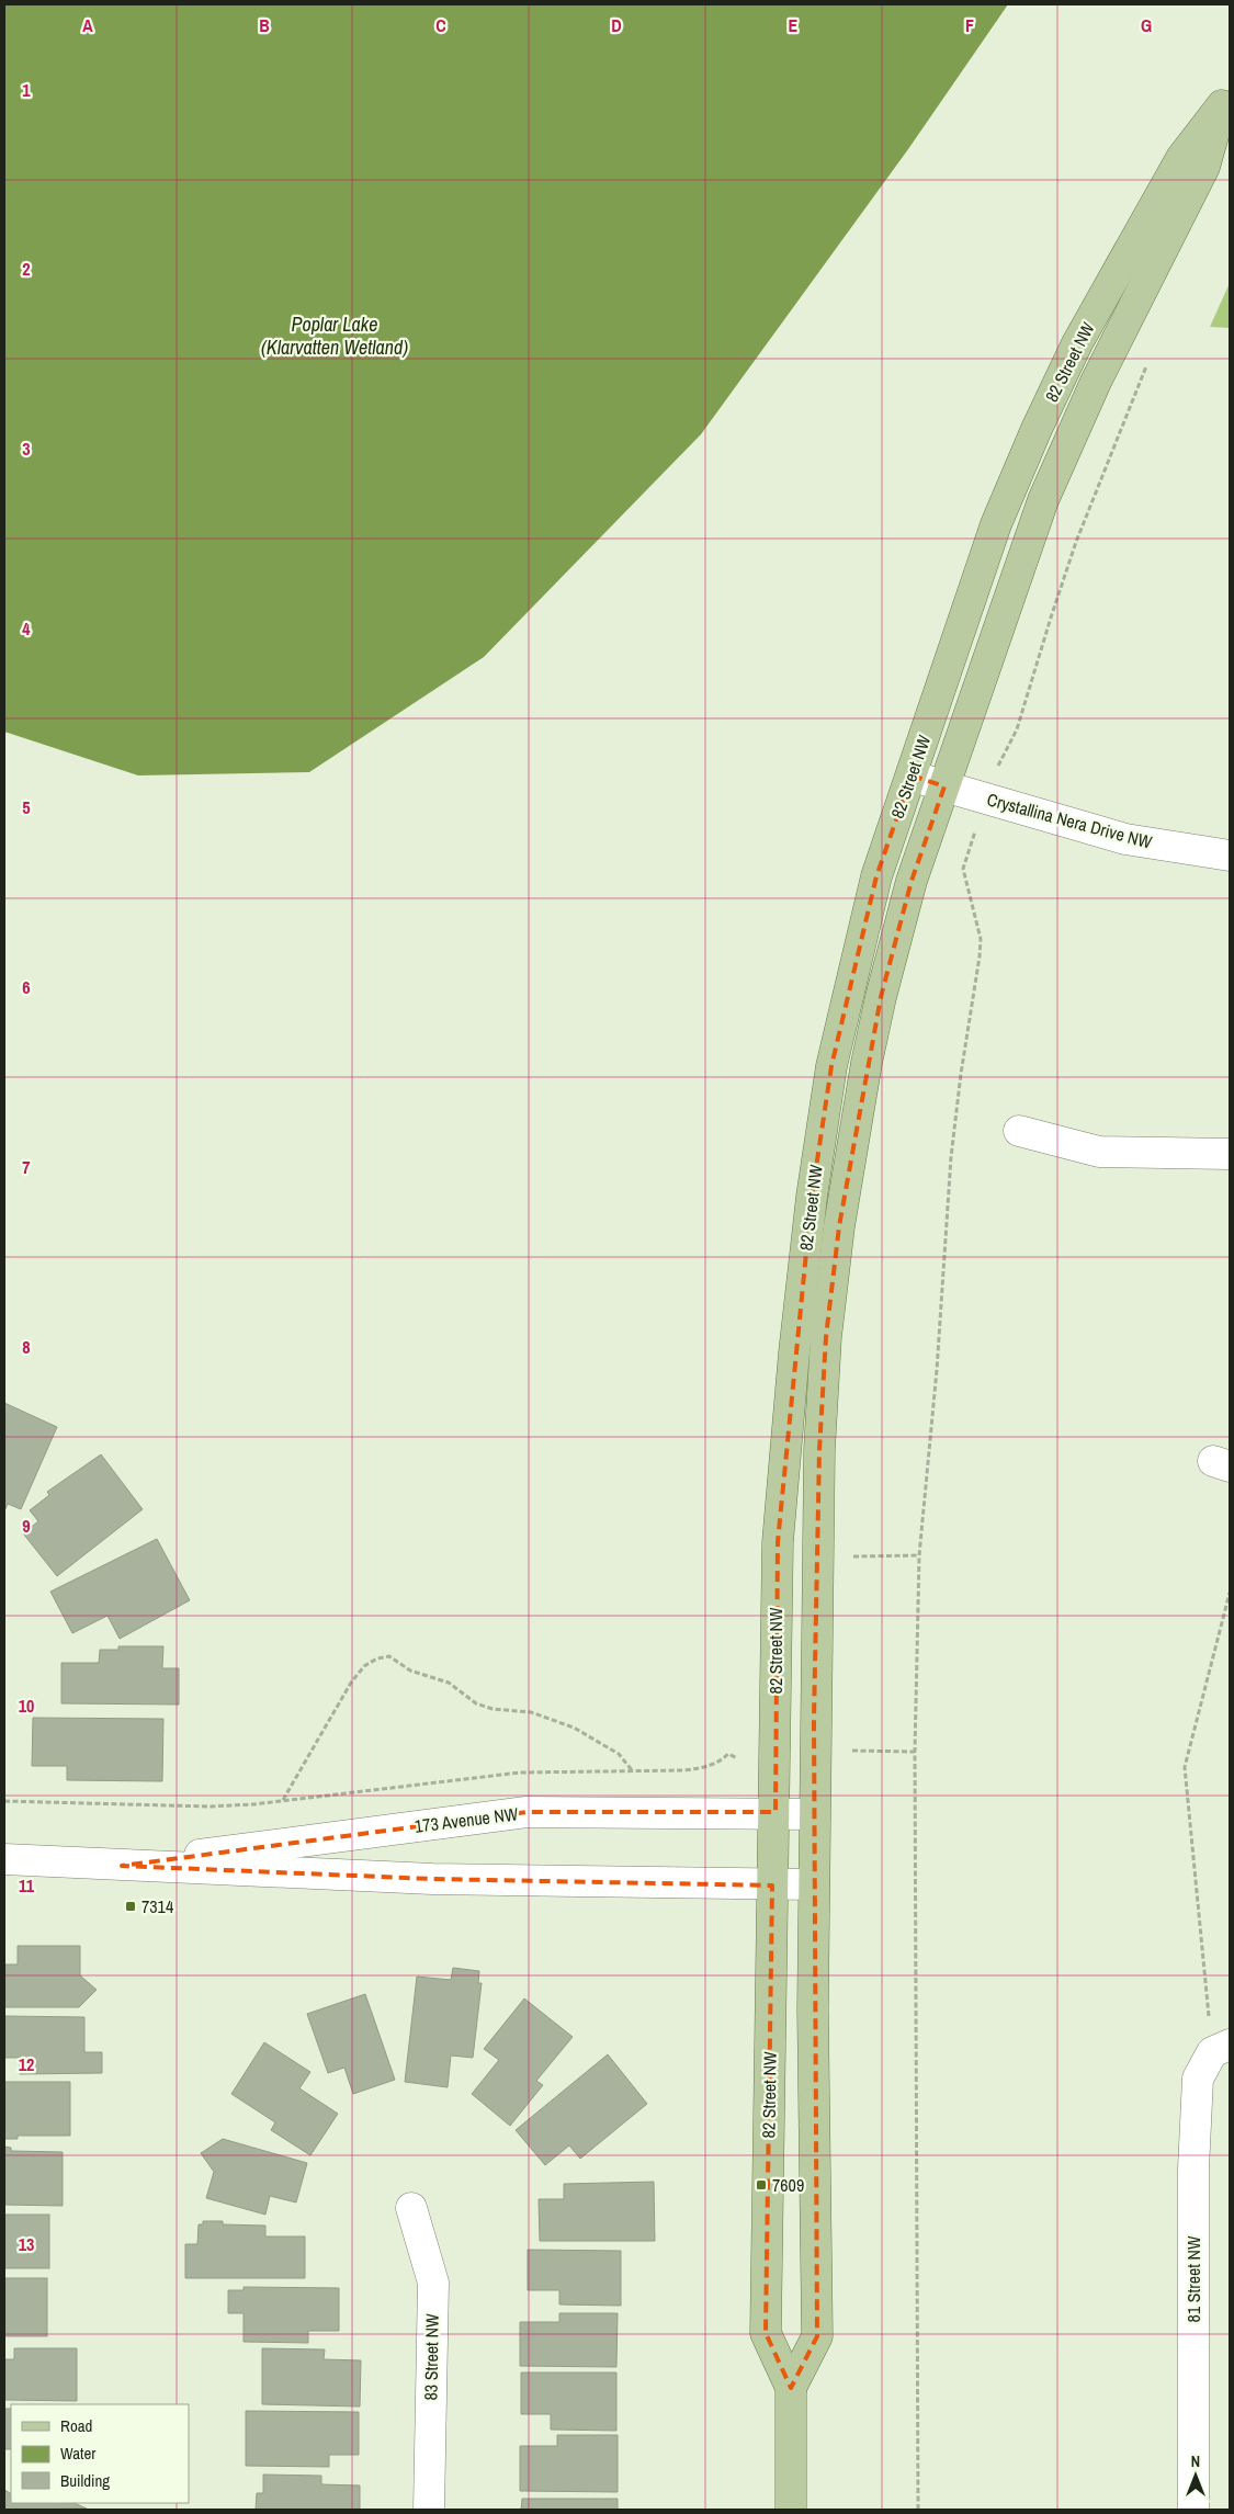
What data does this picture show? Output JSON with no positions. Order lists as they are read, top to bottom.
{
  "streets": {
    "main road": ["82 Street NW"],
    "street": [
      "Crystallina Nera Drive NW",
      "173 Avenue NW",
      "81 Street NW",
      "83 Street NW"
    ]
  },
  "crossings": [
    ["82 Street NW", "Crystallina Nera Drive NW"],
    ["82 Street NW", "173 Avenue NW"]
  ],
  "water": ["Poplar Lake (Klarvatten Wetland)"],
  "places": {
    "transit": ["7314", "7609"]
  },
  "legend": ["Road", "Water", "Building"],
  "north": "top",
  "grid": {
    "columns": [
      "A",
      "B",
      "C",
      "D",
      "E",
      "F",
      "G"
    ],
    "rows": [
      "1",
      "2",
      "3",
      "4",
      "5",
      "6",
      "7",
      "8",
      "9",
      "10",
      "11",
      "12",
      "13"
    ]
  }
}
